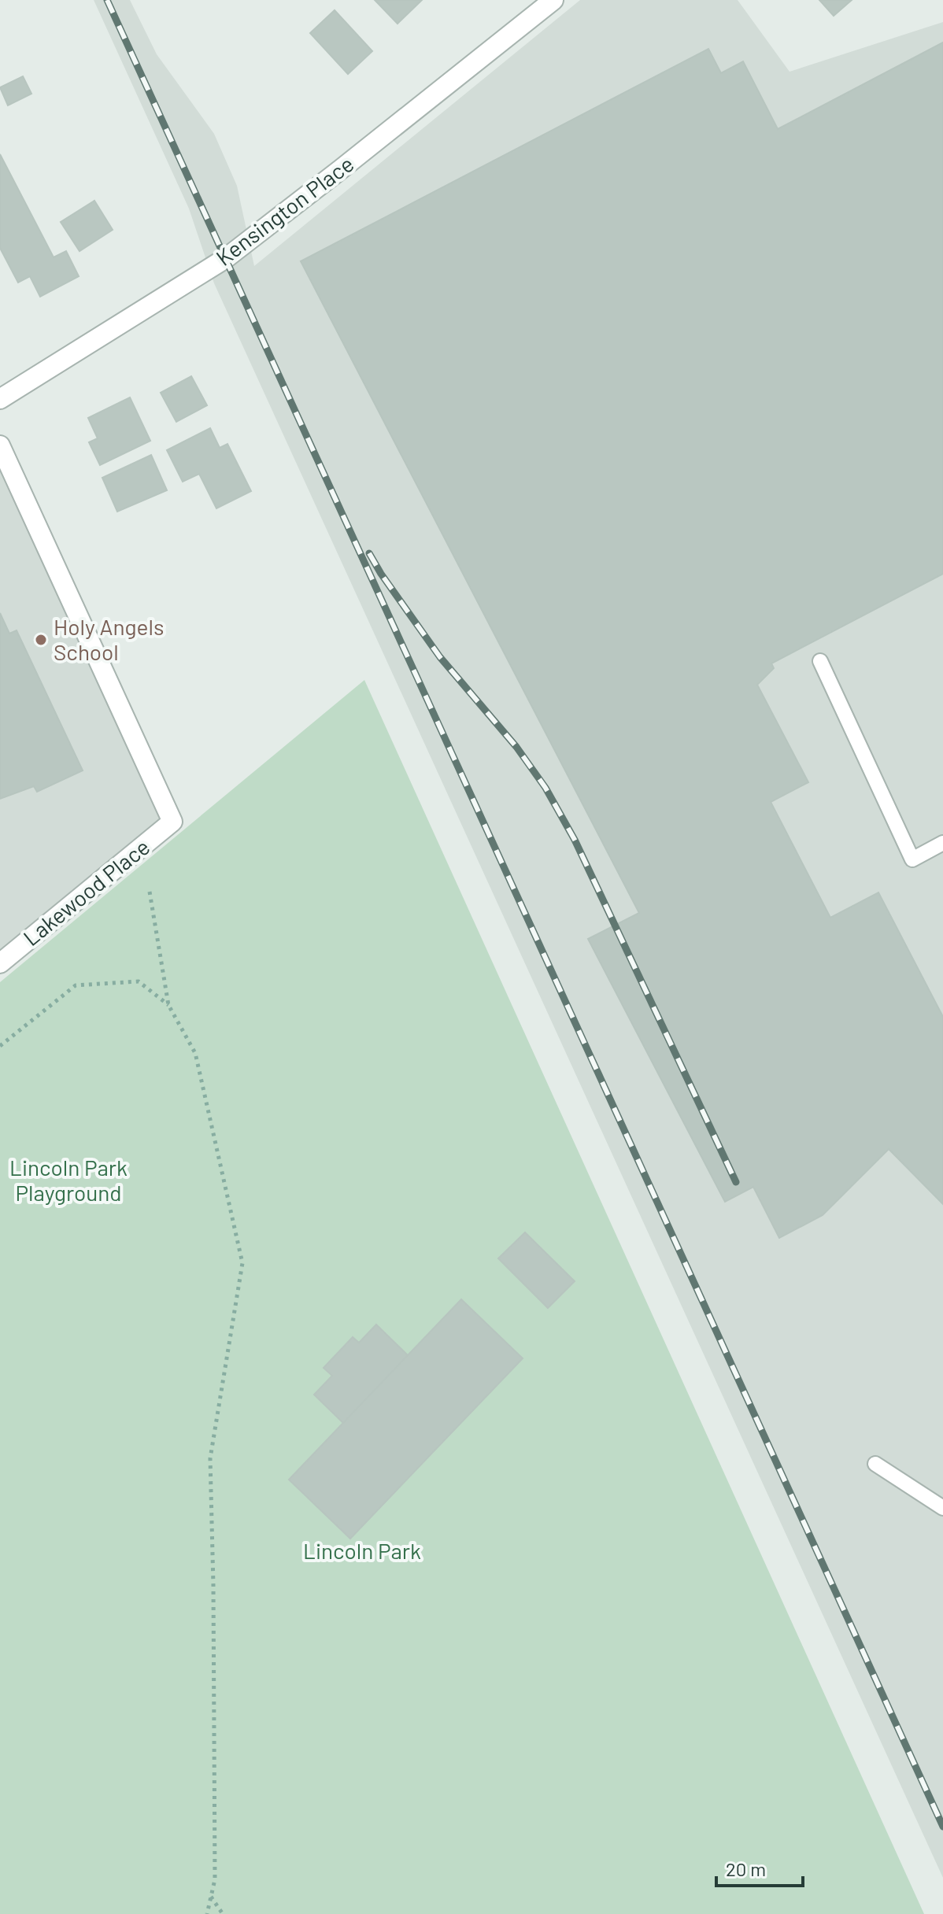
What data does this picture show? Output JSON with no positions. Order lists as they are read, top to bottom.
{
  "streets": {
    "street": ["Kensington Place", "Lakewood Place"]
  },
  "parks": ["Lincoln Park Playground", "Lincoln Park"],
  "places": ["Holy Angels School"],
  "scale_bar": "20 m"
}
